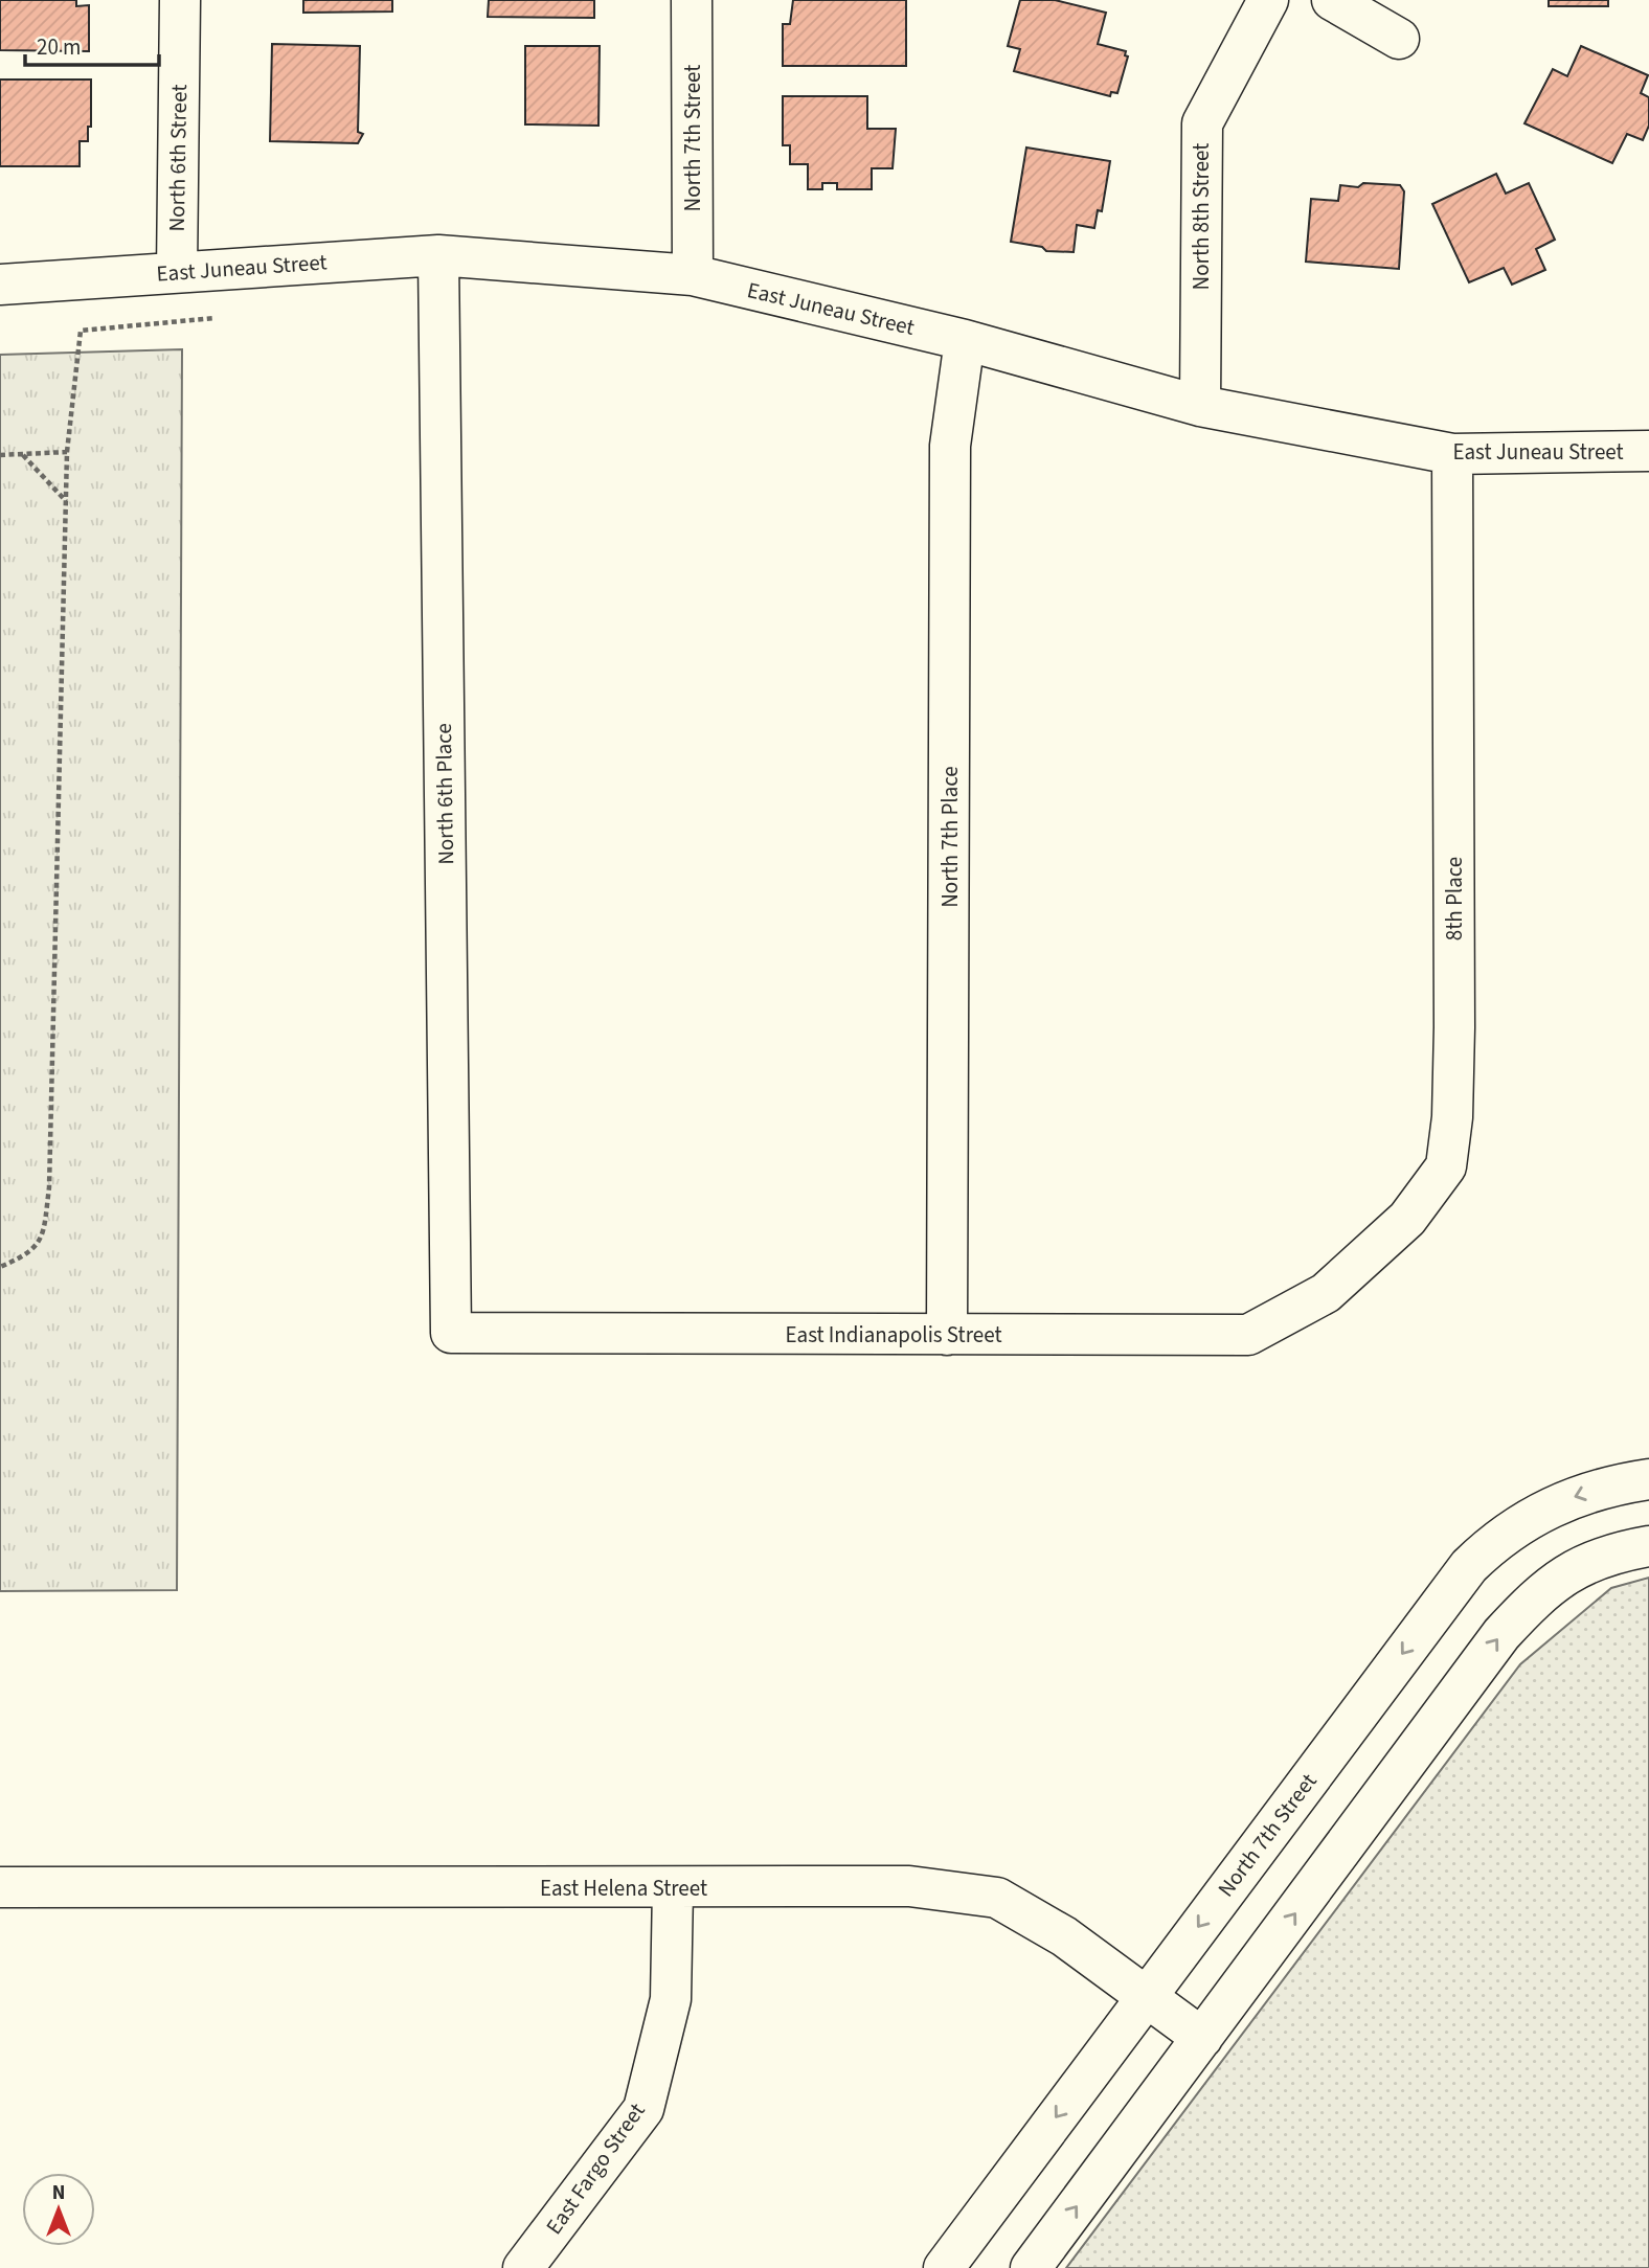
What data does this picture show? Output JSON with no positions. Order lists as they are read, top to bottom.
{
  "streets": {
    "street": [
      "North 7th Street",
      "North 6th Street",
      "North 8th Street",
      "East Juneau Street",
      "North 6th Place",
      "North 7th Place",
      "8th Place",
      "East Indianapolis Street",
      "East Helena Street",
      "East Fargo Street"
    ]
  },
  "crossings": [
    ["North 7th Street", "East Juneau Street"],
    ["North 7th Street", "East Helena Street"],
    ["North 6th Street", "East Juneau Street"],
    ["North 8th Street", "East Juneau Street"],
    ["East Juneau Street", "North 6th Place"],
    ["East Juneau Street", "North 7th Place"],
    ["East Juneau Street", "8th Place"],
    ["North 6th Place", "East Indianapolis Street"],
    ["North 7th Place", "East Indianapolis Street"],
    ["8th Place", "East Indianapolis Street"],
    ["East Helena Street", "East Fargo Street"]
  ],
  "scale_bar": "20 m",
  "north": "top"
}
